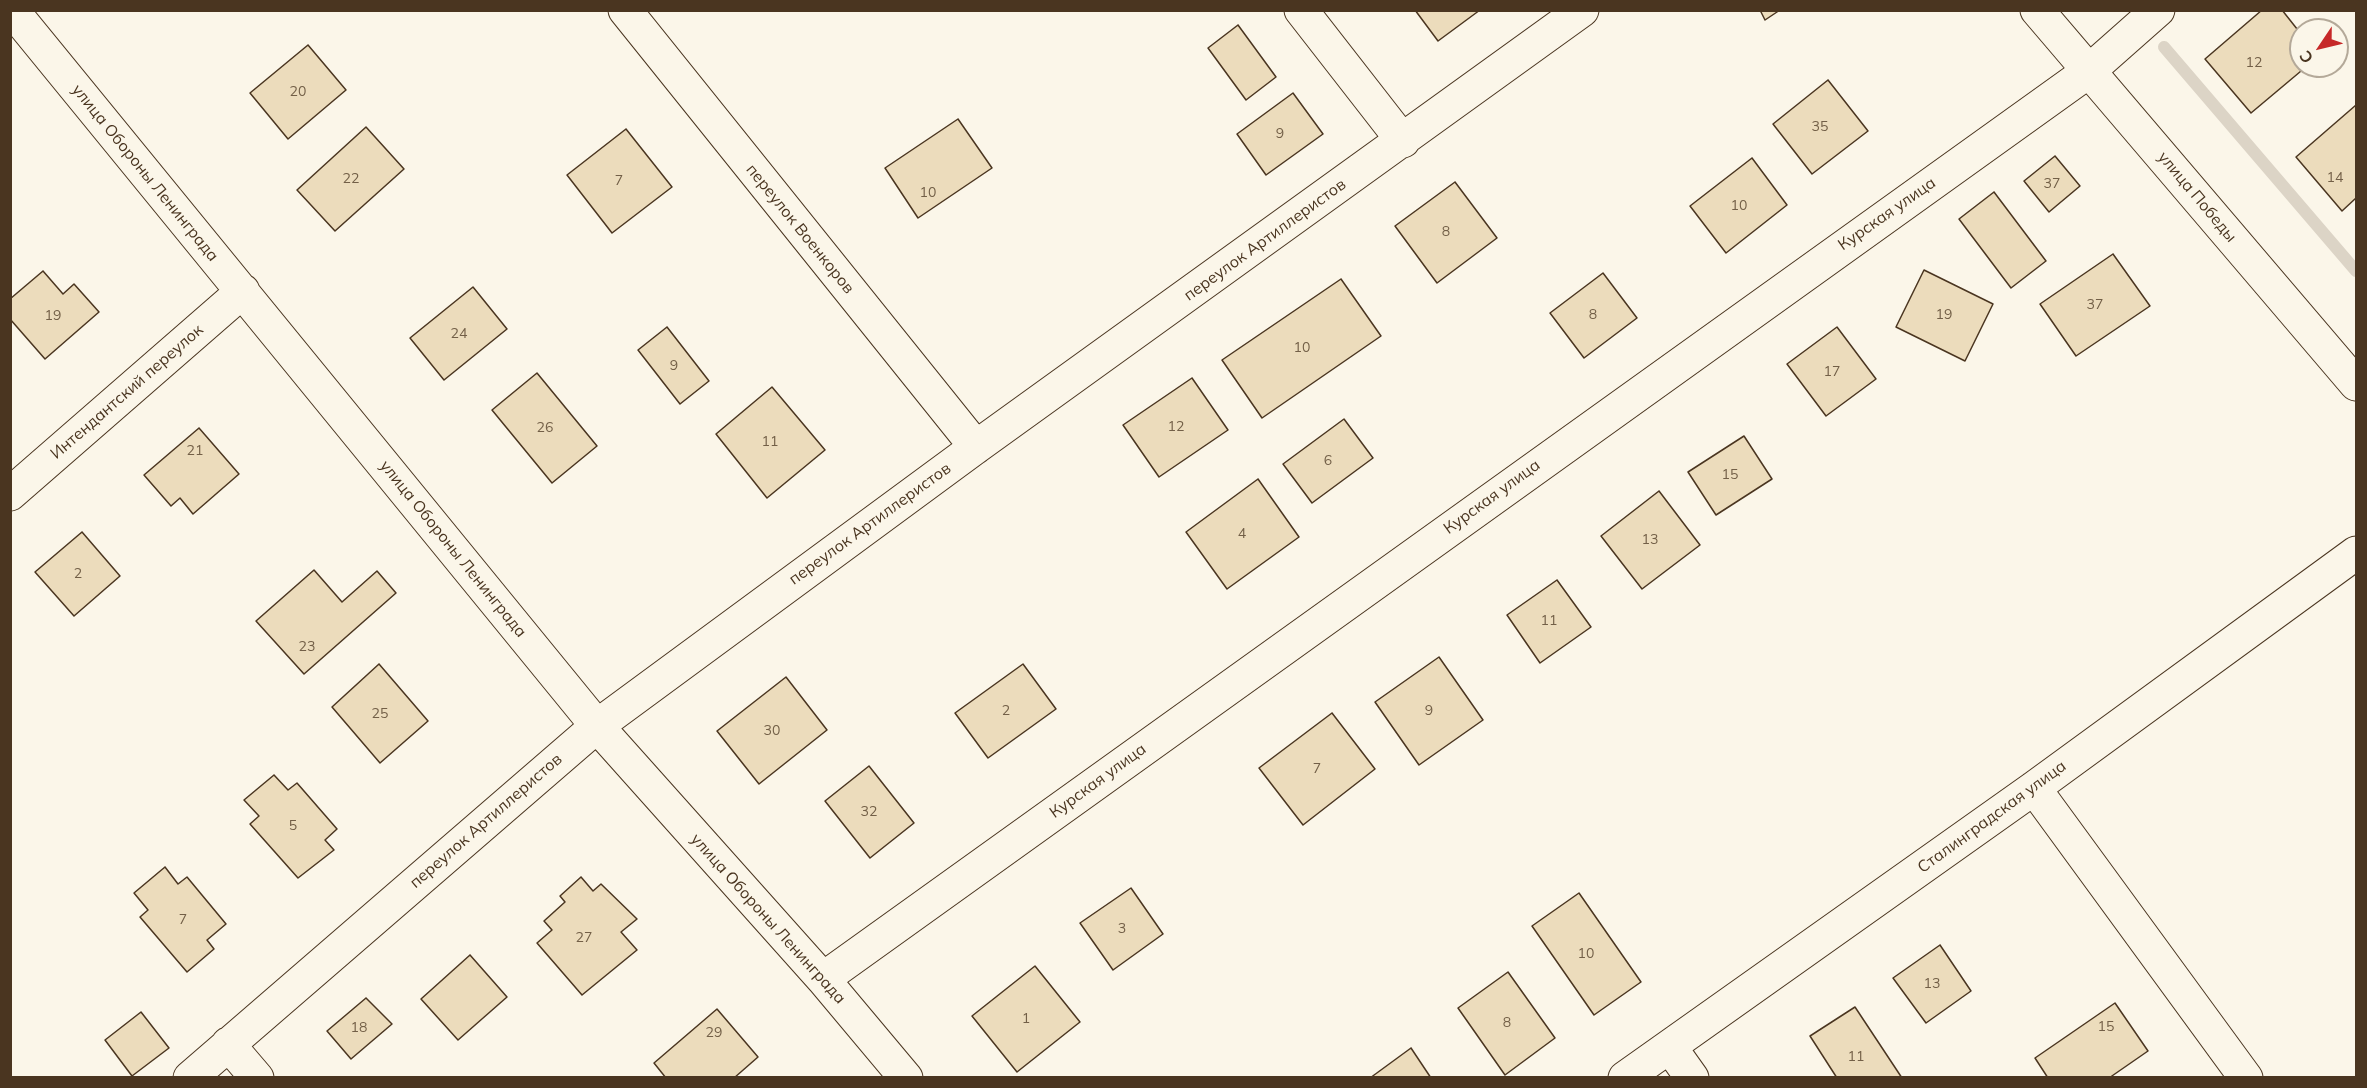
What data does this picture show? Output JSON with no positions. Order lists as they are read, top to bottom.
{
  "streets": {
    "street": [
      "улица Обороны Ленинграда",
      "улица Победы",
      "Курская улица",
      "переулок Военкоров",
      "переулок Артиллеристов",
      "Интендантский переулок",
      "Сталинградская улица"
    ]
  },
  "crossings": [
    ["улица Обороны Ленинграда", "Курская улица"],
    ["улица Обороны Ленинграда", "переулок Артиллеристов"],
    ["улица Обороны Ленинграда", "Интендантский переулок"],
    ["улица Победы", "Курская улица"],
    ["переулок Военкоров", "переулок Артиллеристов"]
  ],
  "house_numbers": [
    "12",
    "20",
    "35",
    "9",
    "14",
    "22",
    "7",
    "37",
    "10",
    "10",
    "8",
    "37",
    "8",
    "19",
    "19",
    "24",
    "10",
    "9",
    "17",
    "12",
    "26",
    "11",
    "21",
    "6",
    "15",
    "4",
    "13",
    "2",
    "11",
    "23",
    "2",
    "9",
    "25",
    "30",
    "7",
    "32",
    "5",
    "7",
    "3",
    "27",
    "10",
    "13",
    "1",
    "8",
    "15",
    "18",
    "29",
    "11"
  ],
  "north": "bottom left"
}
